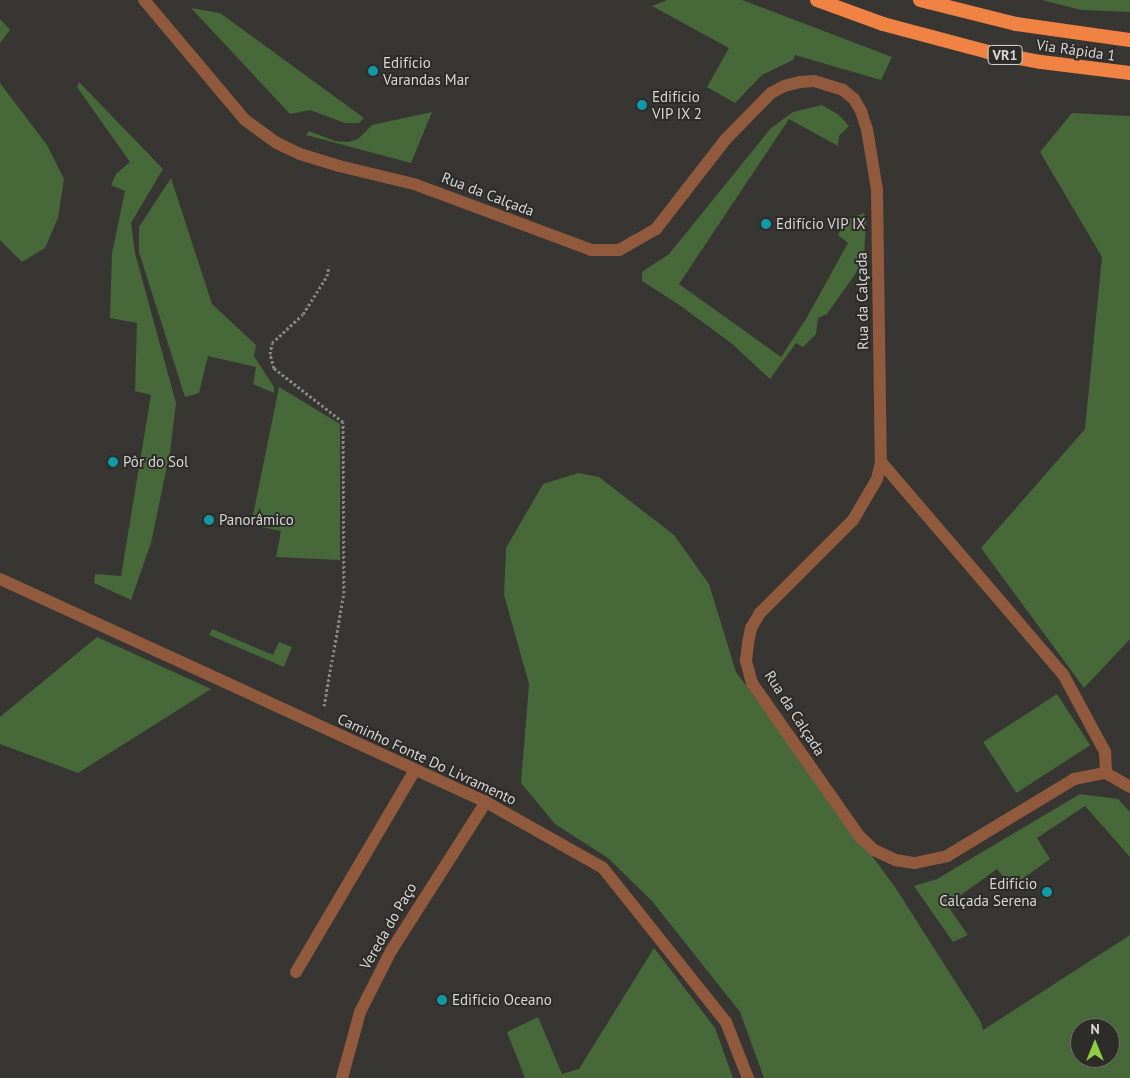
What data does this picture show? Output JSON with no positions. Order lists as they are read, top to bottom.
{
  "streets": {
    "highway": ["Via Rápida 1", "VR1"],
    "street": ["Rua da Calçada", "Caminho Fonte Do Livramento", "Vereda do Paço"]
  },
  "crossings": [
    ["Caminho Fonte Do Livramento", "Vereda do Paço"]
  ],
  "places": [
    "Edifício Varandas Mar",
    "Edifício VIP IX 2",
    "Edifício VIP IX",
    "Pôr do Sol",
    "Panorâmico",
    "Edifício Calçada Serena",
    "Edifício Oceano"
  ],
  "north": "top"
}
